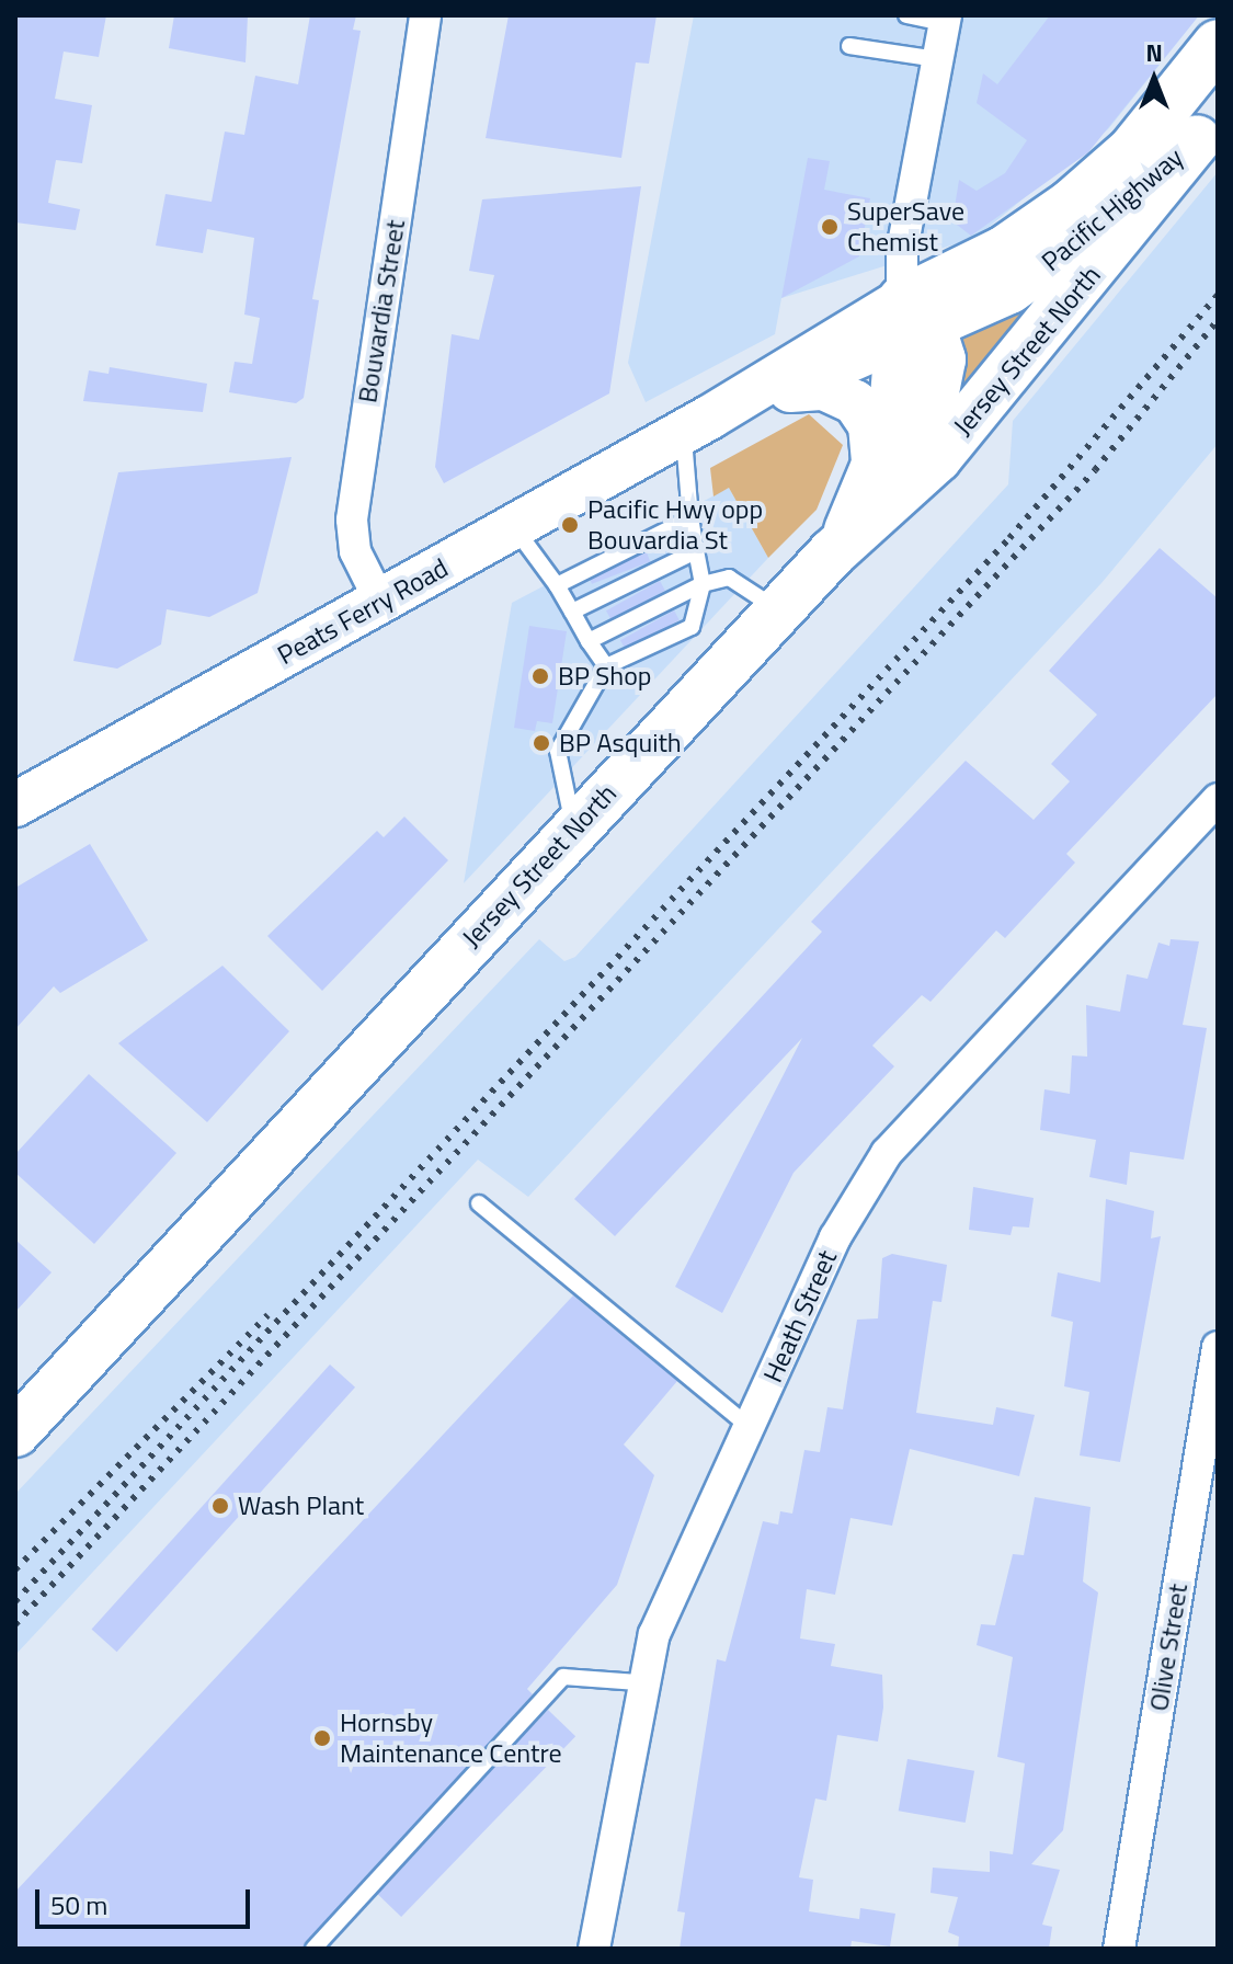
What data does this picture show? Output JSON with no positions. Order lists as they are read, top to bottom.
{
  "streets": {
    "main road": ["Pacific Highway", "Jersey Street North", "Peats Ferry Road"],
    "street": ["Bouvardia Street", "Heath Street", "Olive Street"]
  },
  "crossings": [
    ["Pacific Highway", "Jersey Street North"],
    ["Pacific Highway", "Peats Ferry Road"],
    ["Bouvardia Street", "Peats Ferry Road"],
    ["Jersey Street North", "Peats Ferry Road"]
  ],
  "places": [
    "SuperSave Chemist",
    "Pacific Hwy opp Bouvardia St",
    "BP Shop",
    "BP Asquith",
    "Wash Plant",
    "Hornsby Maintenance Centre"
  ],
  "scale_bar": "50 m",
  "north": "top"
}
